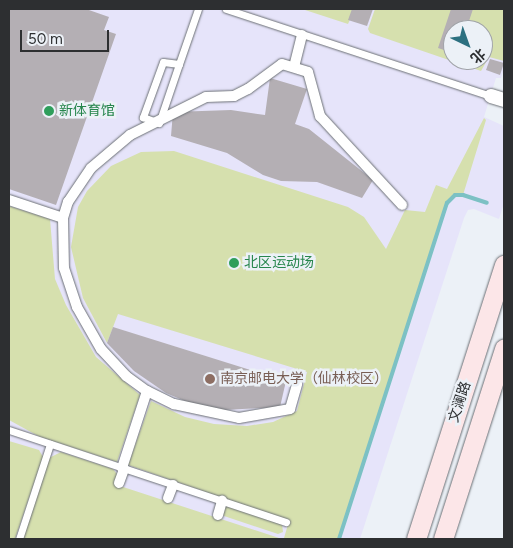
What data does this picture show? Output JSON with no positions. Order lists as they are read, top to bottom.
{
  "streets": {
    "main road": ["文澜路"]
  },
  "places": ["新体育馆", "北区运动场", "南京邮电大学（仙林校区）"],
  "scale_bar": "50 m",
  "north": "bottom right"
}
